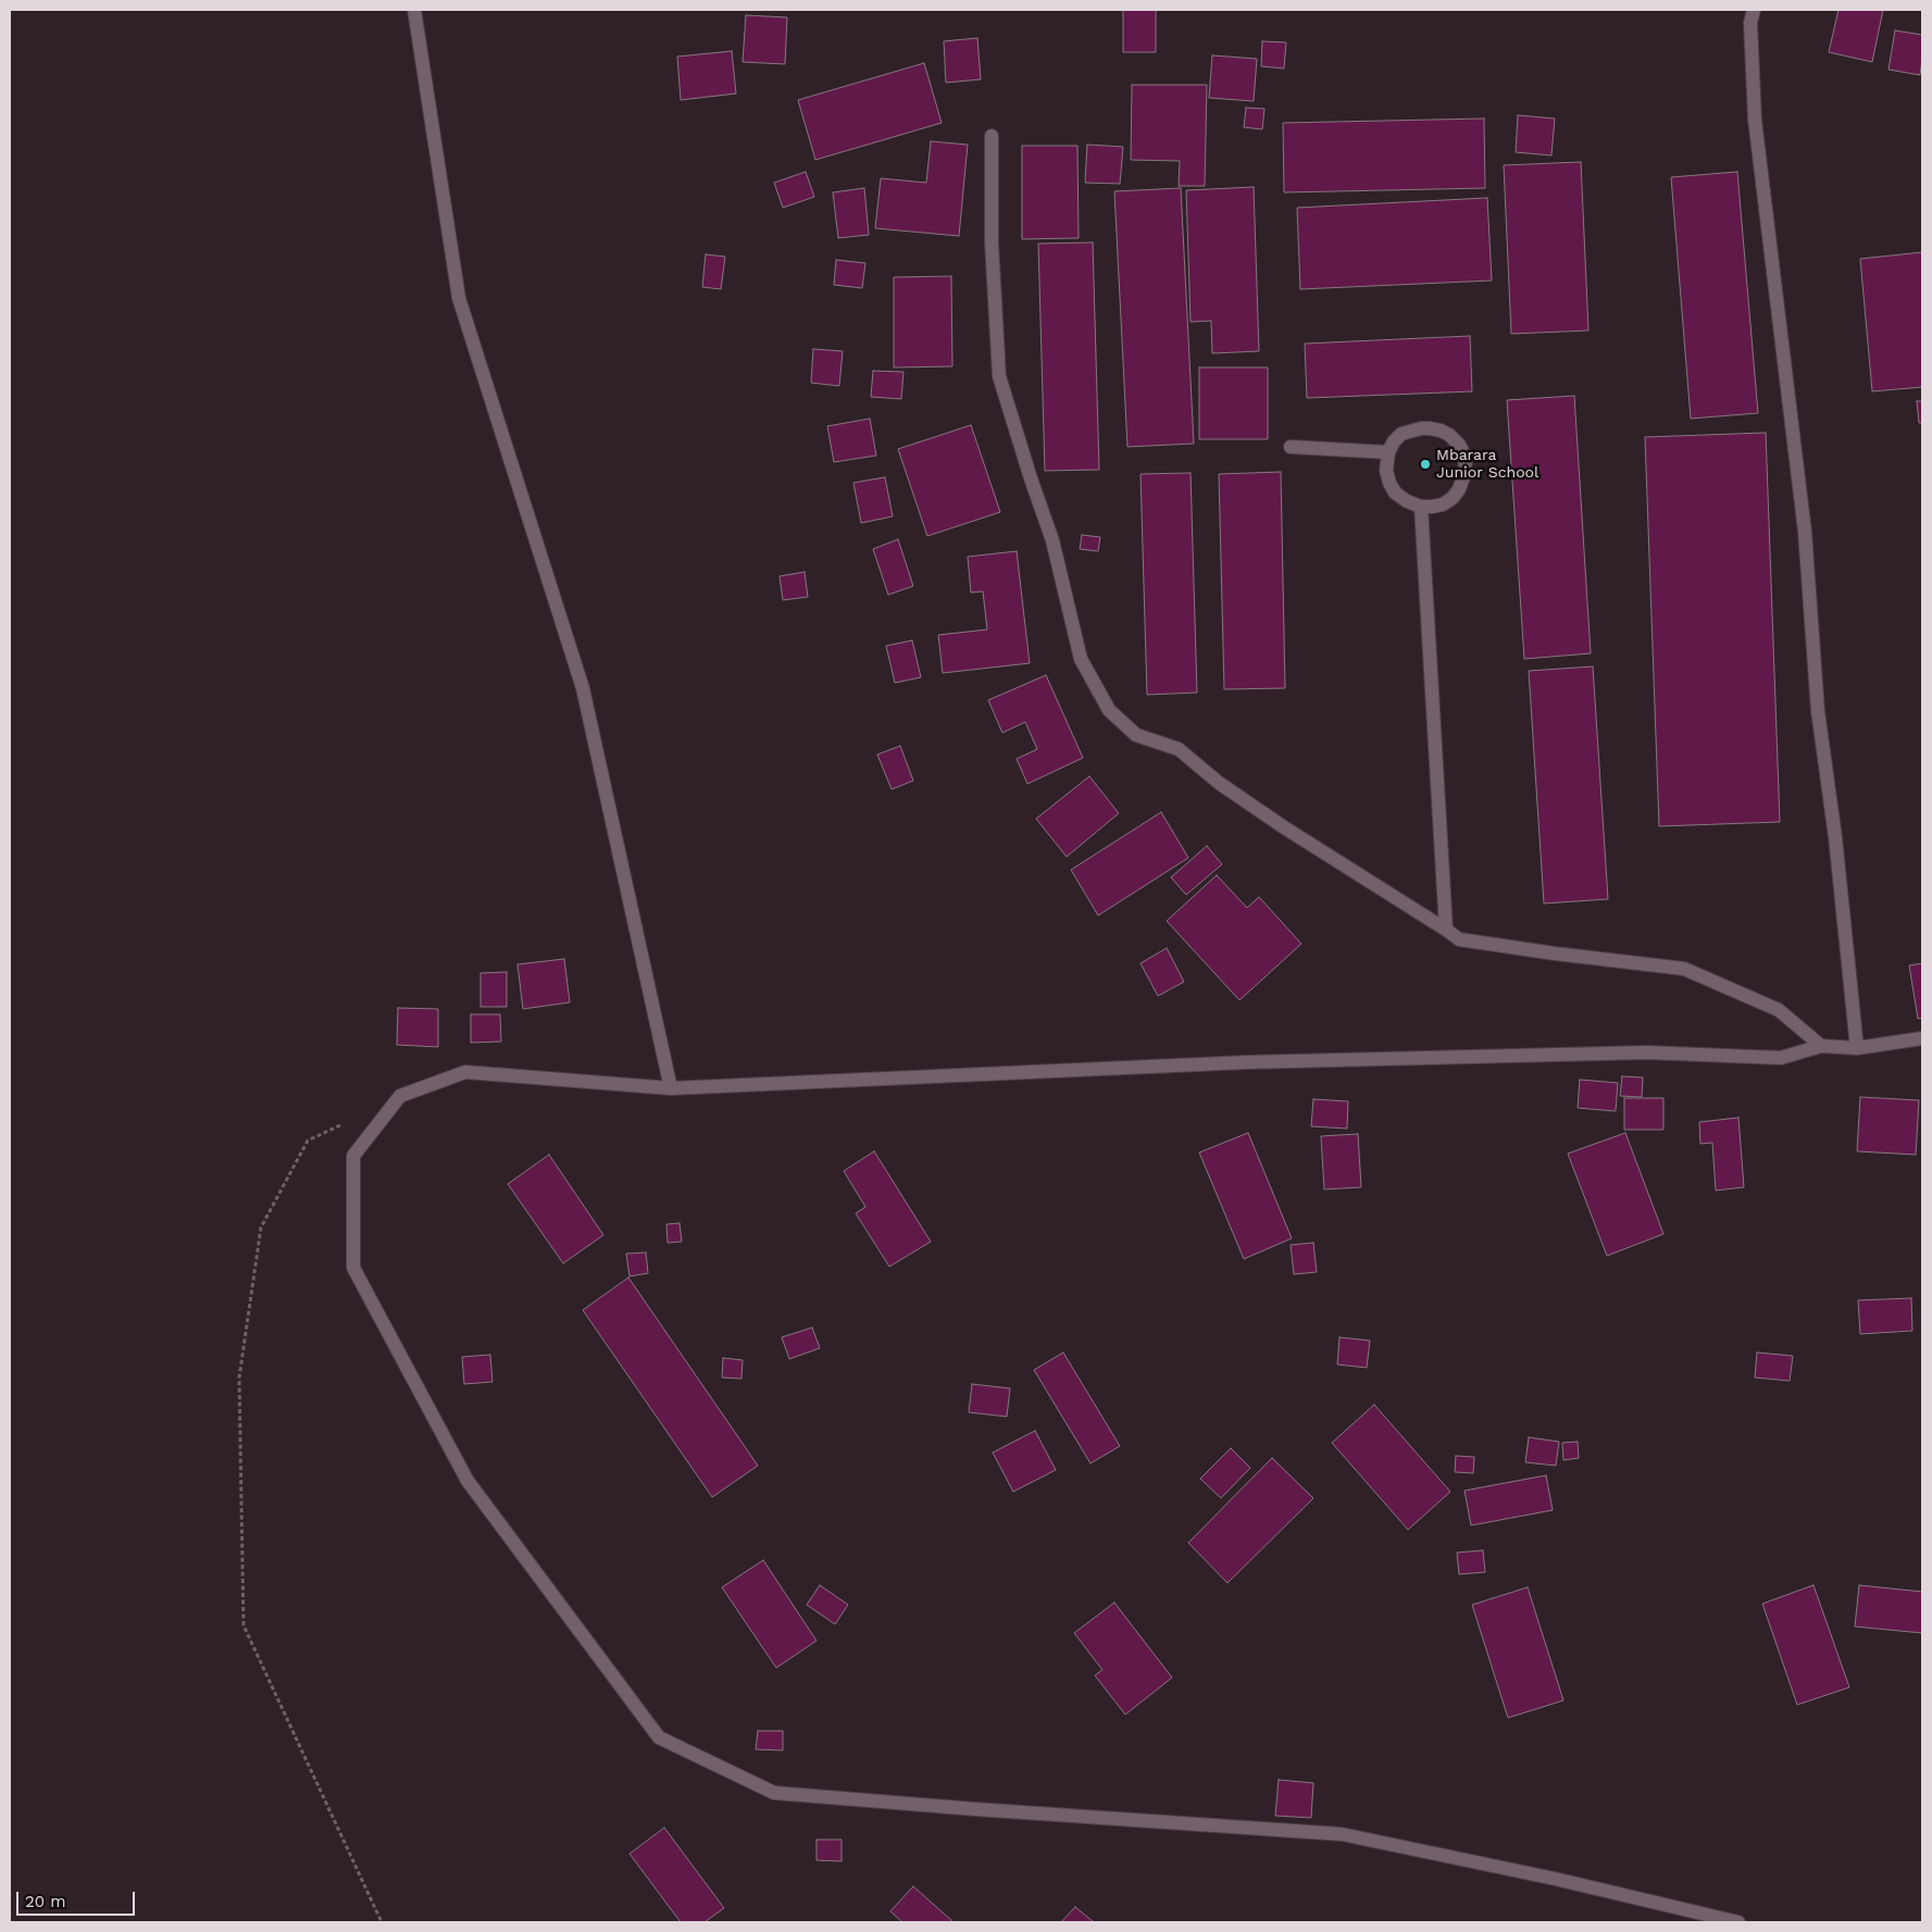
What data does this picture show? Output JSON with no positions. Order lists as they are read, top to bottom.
{
  "places": ["Mbarara Junior School"],
  "scale_bar": "20 m"
}
